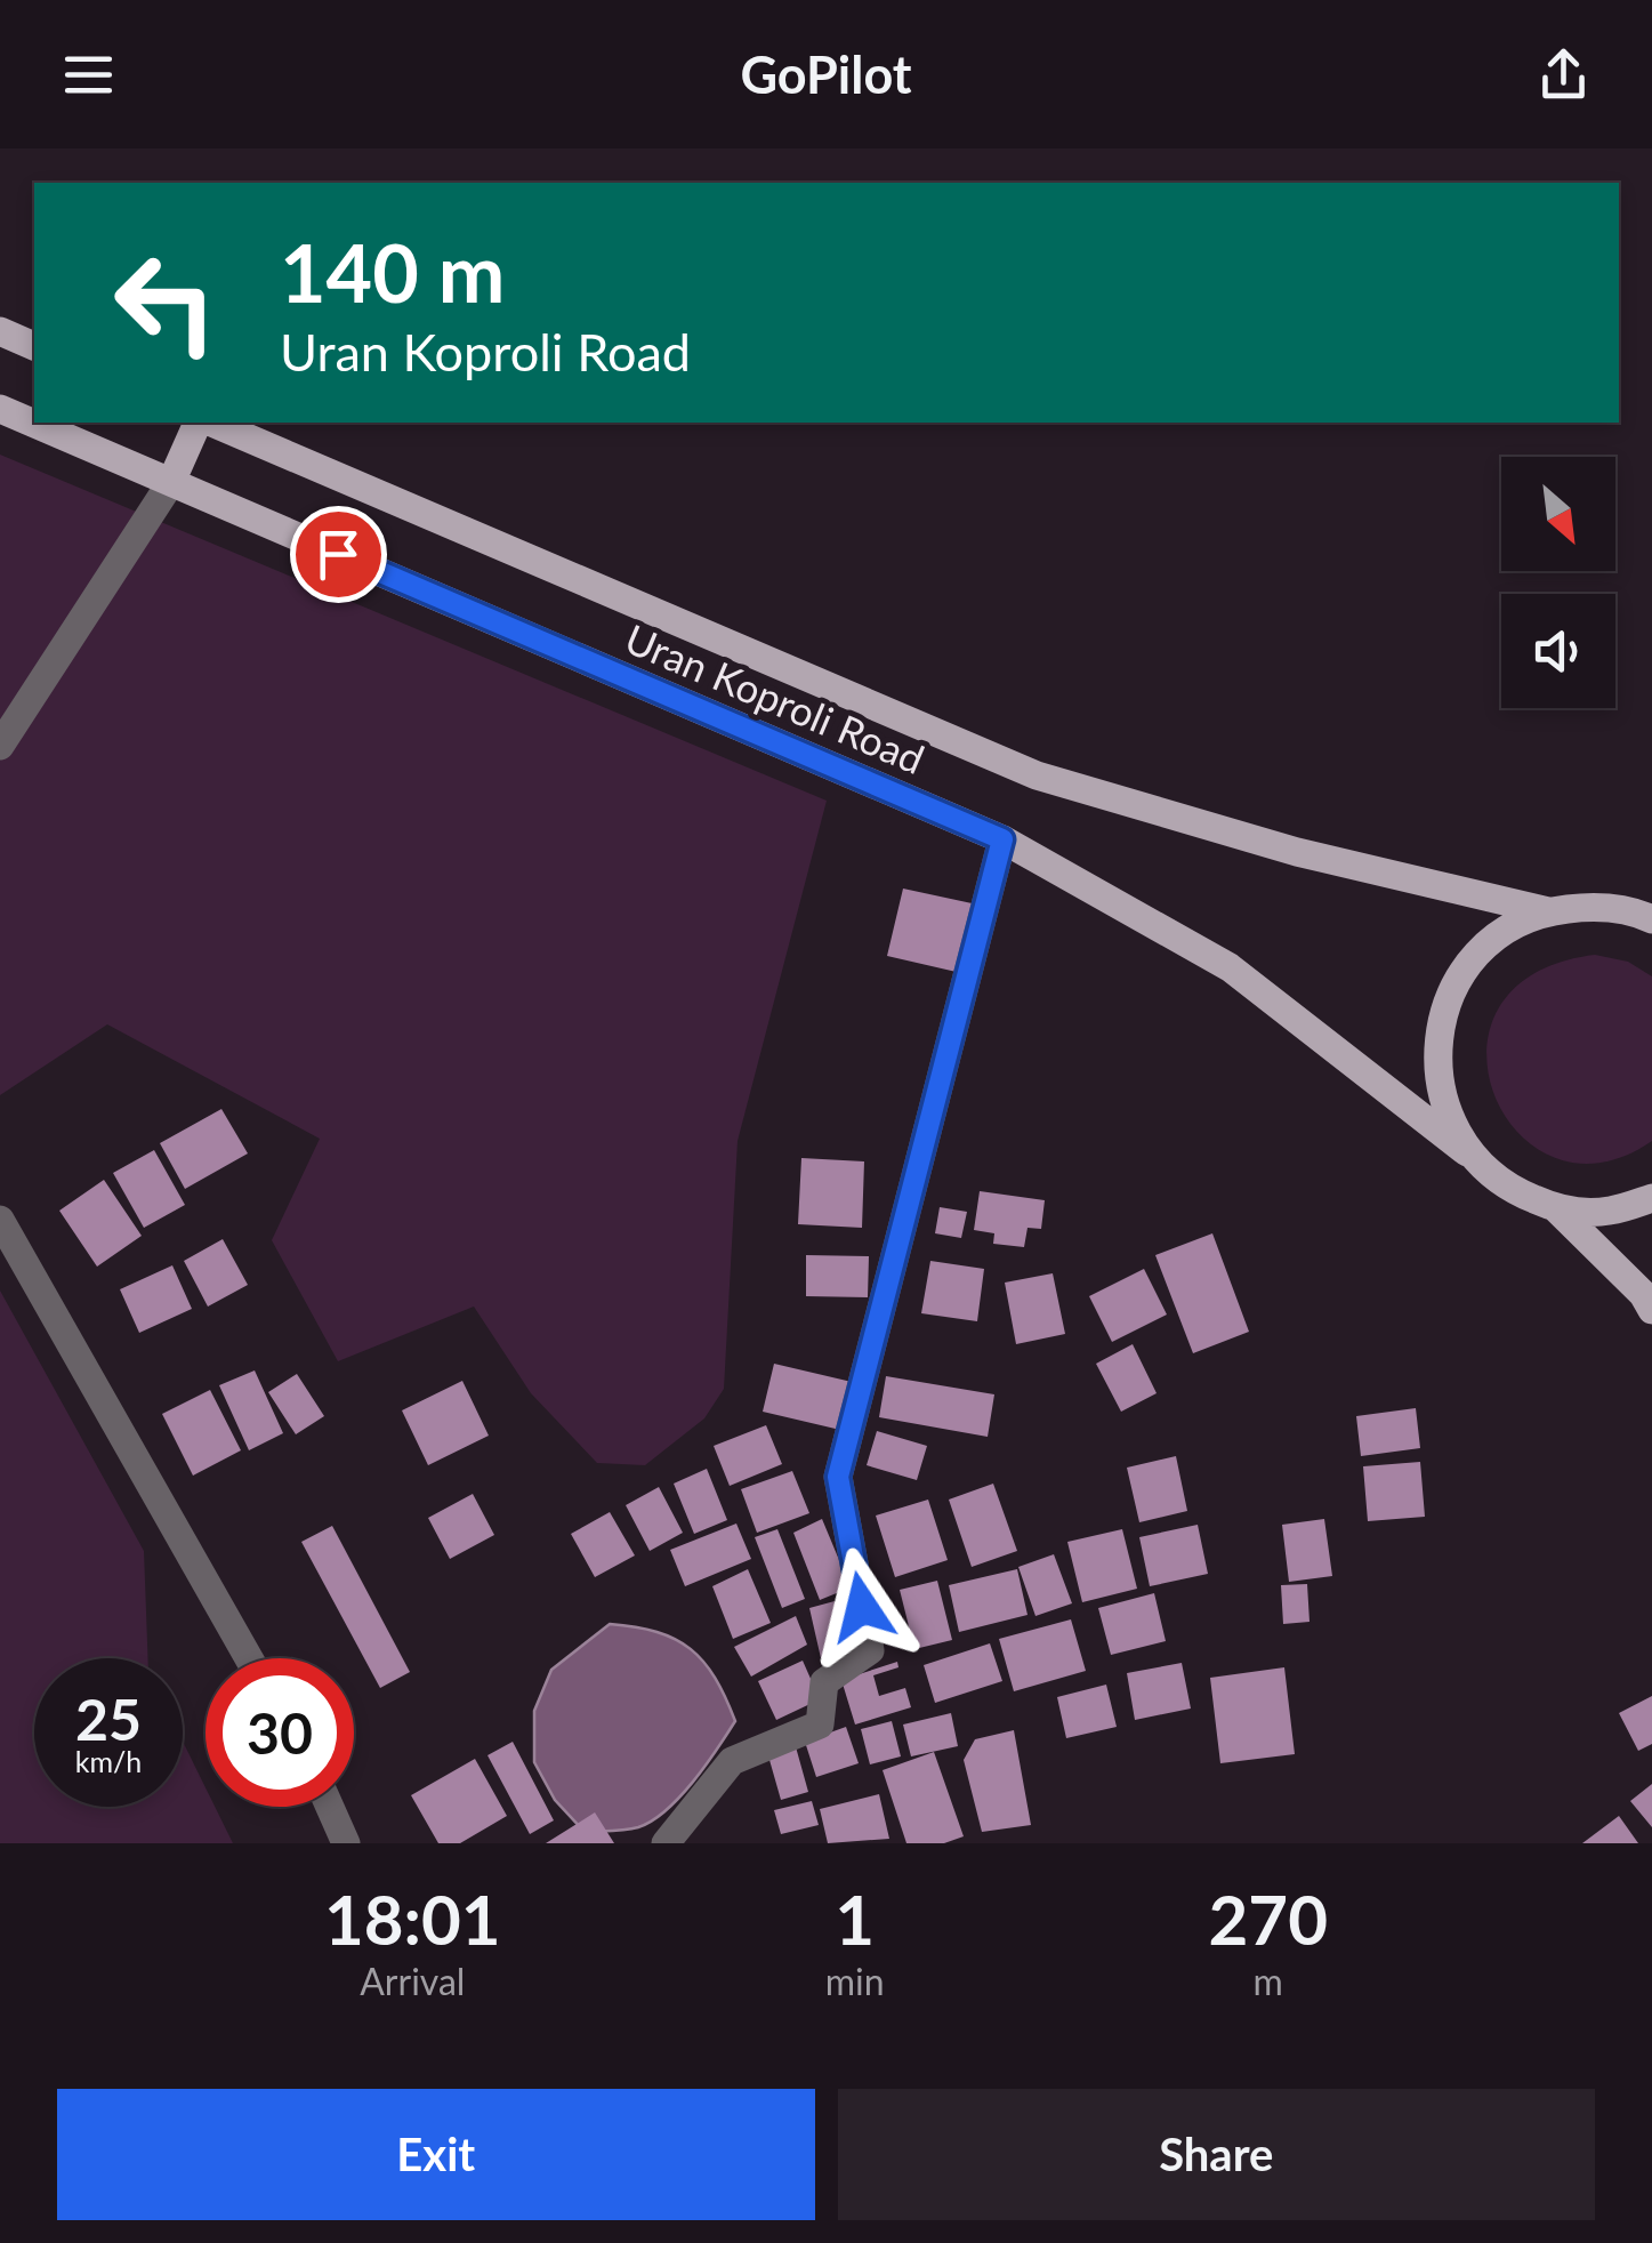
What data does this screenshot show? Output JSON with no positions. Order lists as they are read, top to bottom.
{
  "streets": {
    "main road": ["Uran Koproli Road"]
  },
  "north": "bottom right",
  "page": {
    "header": "GoPilot",
    "turn": ["140 m", "Uran Koproli Road"],
    "speed": "25 km/h",
    "limit": "30",
    "eta": [
      "18:01",
      "Arrival",
      "1",
      "min",
      "270",
      "m"
    ],
    "buttons": ["Exit", "Share"]
  }
}
